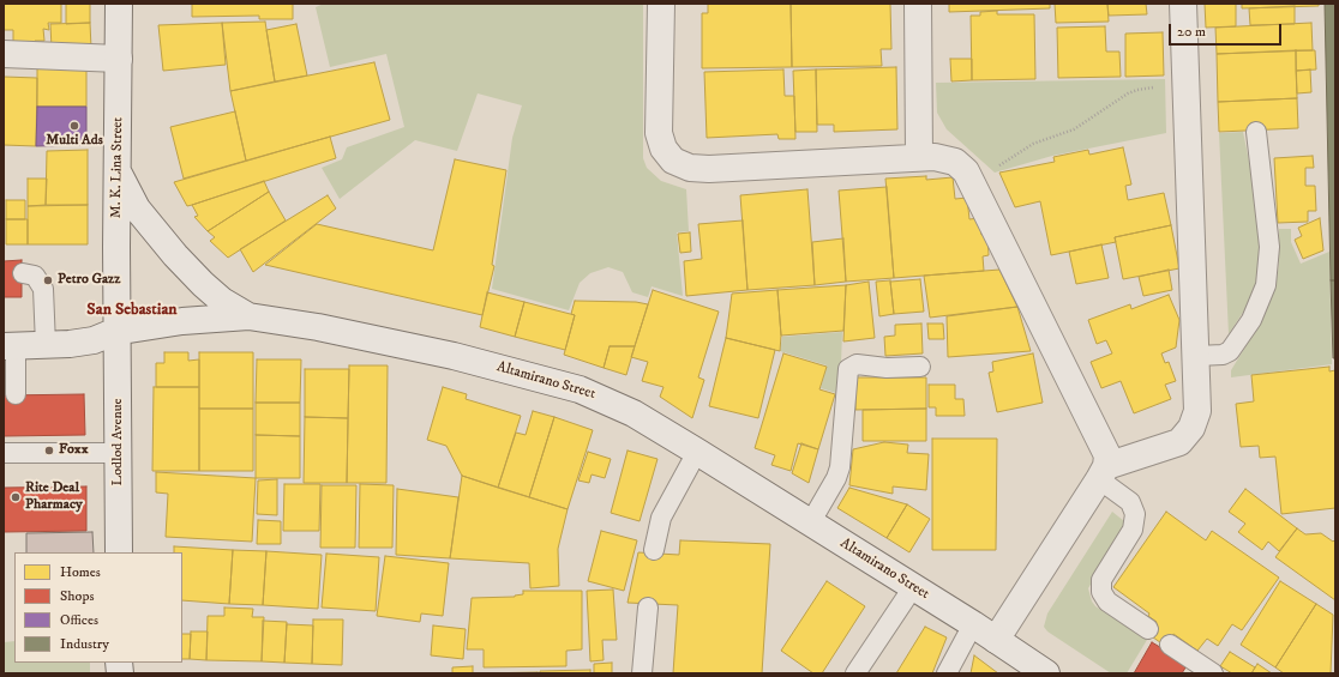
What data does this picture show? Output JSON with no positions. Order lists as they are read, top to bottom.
{
  "streets": {
    "main road": ["M. K. Lina Street", "Altamirano Street", "Lodlod Avenue"]
  },
  "crossings": [
    ["M. K. Lina Street", "Altamirano Street"],
    ["M. K. Lina Street", "Lodlod Avenue"],
    ["Altamirano Street", "Lodlod Avenue"]
  ],
  "districts": ["San Sebastian"],
  "places": [
    "Multi Ads",
    "Petro Gazz",
    "Foxx",
    "Rite Deal Pharmacy"
  ],
  "legend": [
    "Homes",
    "Shops",
    "Offices",
    "Industry"
  ],
  "scale_bar": "20 m"
}
